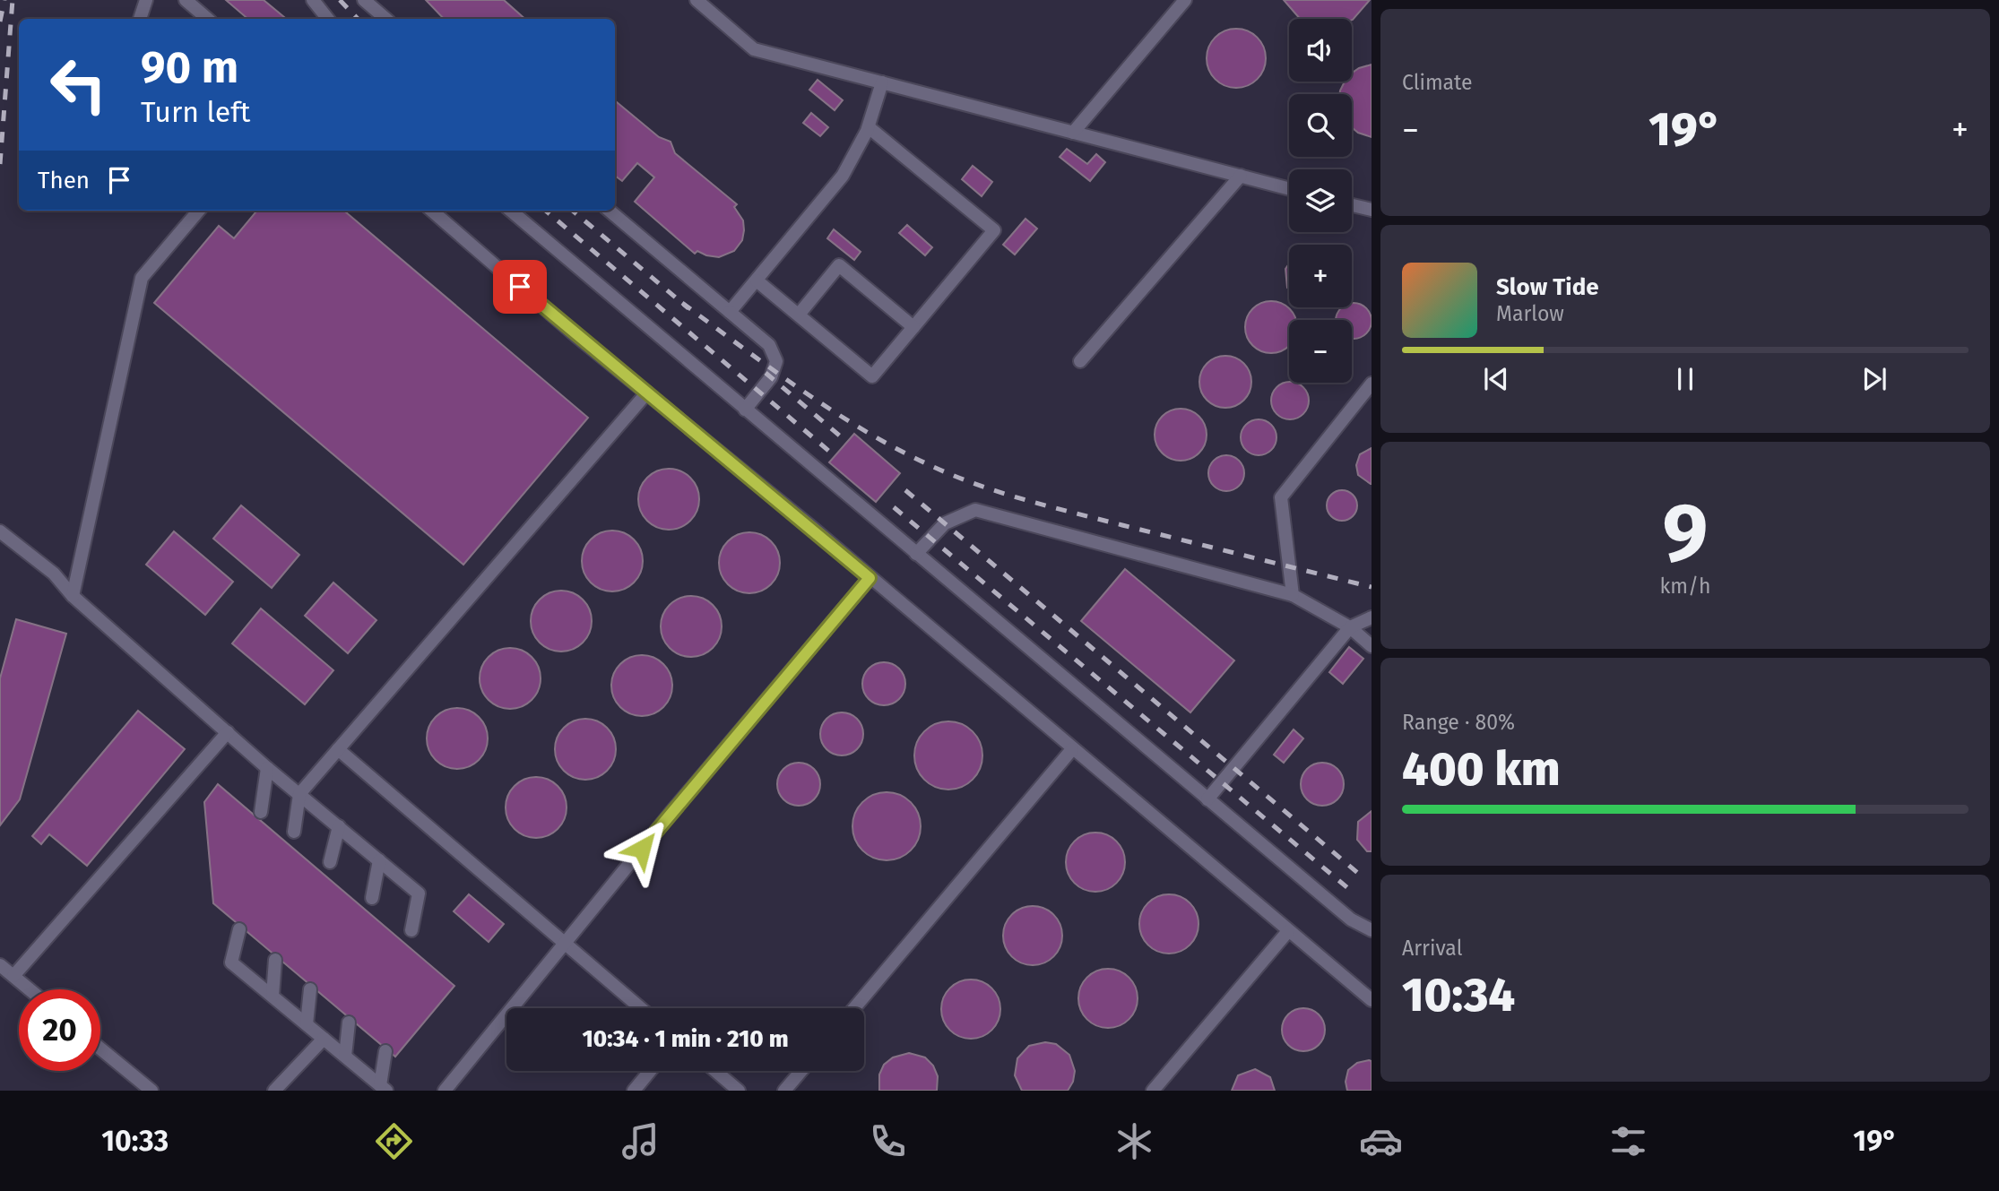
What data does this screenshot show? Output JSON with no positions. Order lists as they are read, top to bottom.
{
  "page": {
    "tile": [
      "Climate",
      ["9", "km/h"],
      ["Range · 80%", "400 km"],
      ["Arrival", "10:34"]
    ],
    "map_buttons": ["+", "−"],
    "turn": ["90 m", "Turn left"],
    "heat": ["−", "19°", "+"],
    "then": "Then",
    "song": ["Slow Tide", "Marlow"],
    "limit": "20",
    "trip": "10:34 · 1 min · 210 m",
    "tabs": ["10:33", "19°"]
  }
}
